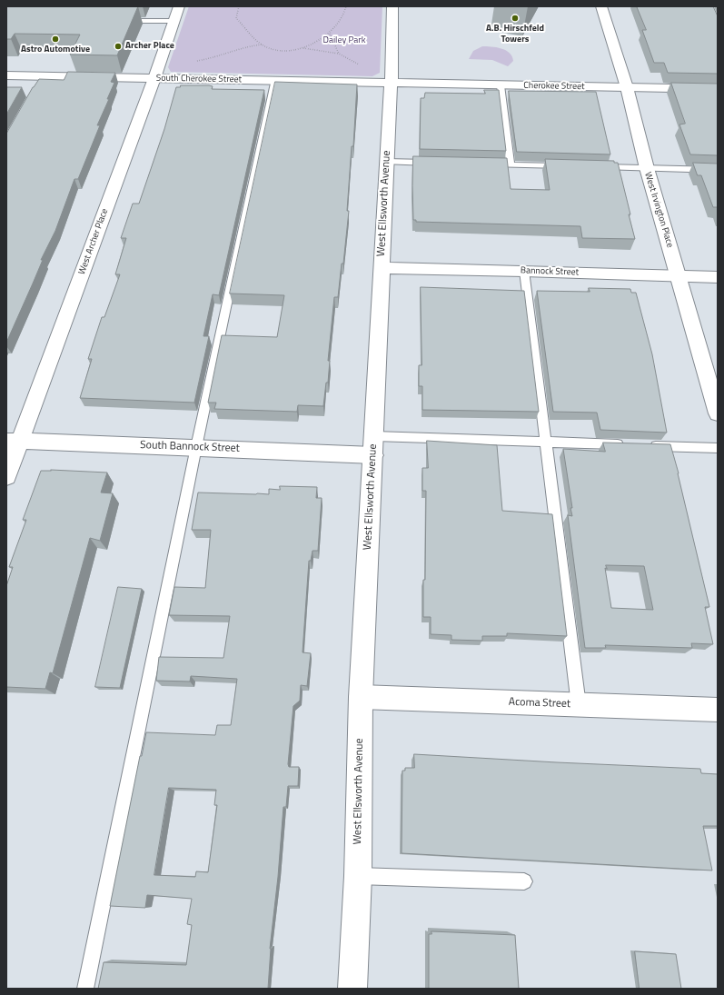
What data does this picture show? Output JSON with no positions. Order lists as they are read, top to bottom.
{
  "streets": {
    "street": [
      "South Cherokee Street",
      "Cherokee Street",
      "West Ellsworth Avenue",
      "West Irvington Place",
      "West Archer Place",
      "Bannock Street",
      "South Bannock Street",
      "Acoma Street"
    ]
  },
  "crossings": [
    ["South Cherokee Street", "Cherokee Street"],
    ["South Cherokee Street", "West Ellsworth Avenue"],
    ["South Cherokee Street", "West Archer Place"],
    ["Cherokee Street", "West Ellsworth Avenue"],
    ["Cherokee Street", "West Irvington Place"],
    ["West Ellsworth Avenue", "Bannock Street"],
    ["West Ellsworth Avenue", "South Bannock Street"],
    ["West Ellsworth Avenue", "Acoma Street"],
    ["West Irvington Place", "Bannock Street"],
    ["West Archer Place", "South Bannock Street"]
  ],
  "parks": ["Dailey Park"],
  "places": ["A.B. Hirschfeld Towers", "Astro Automotive", "Archer Place"]
}
